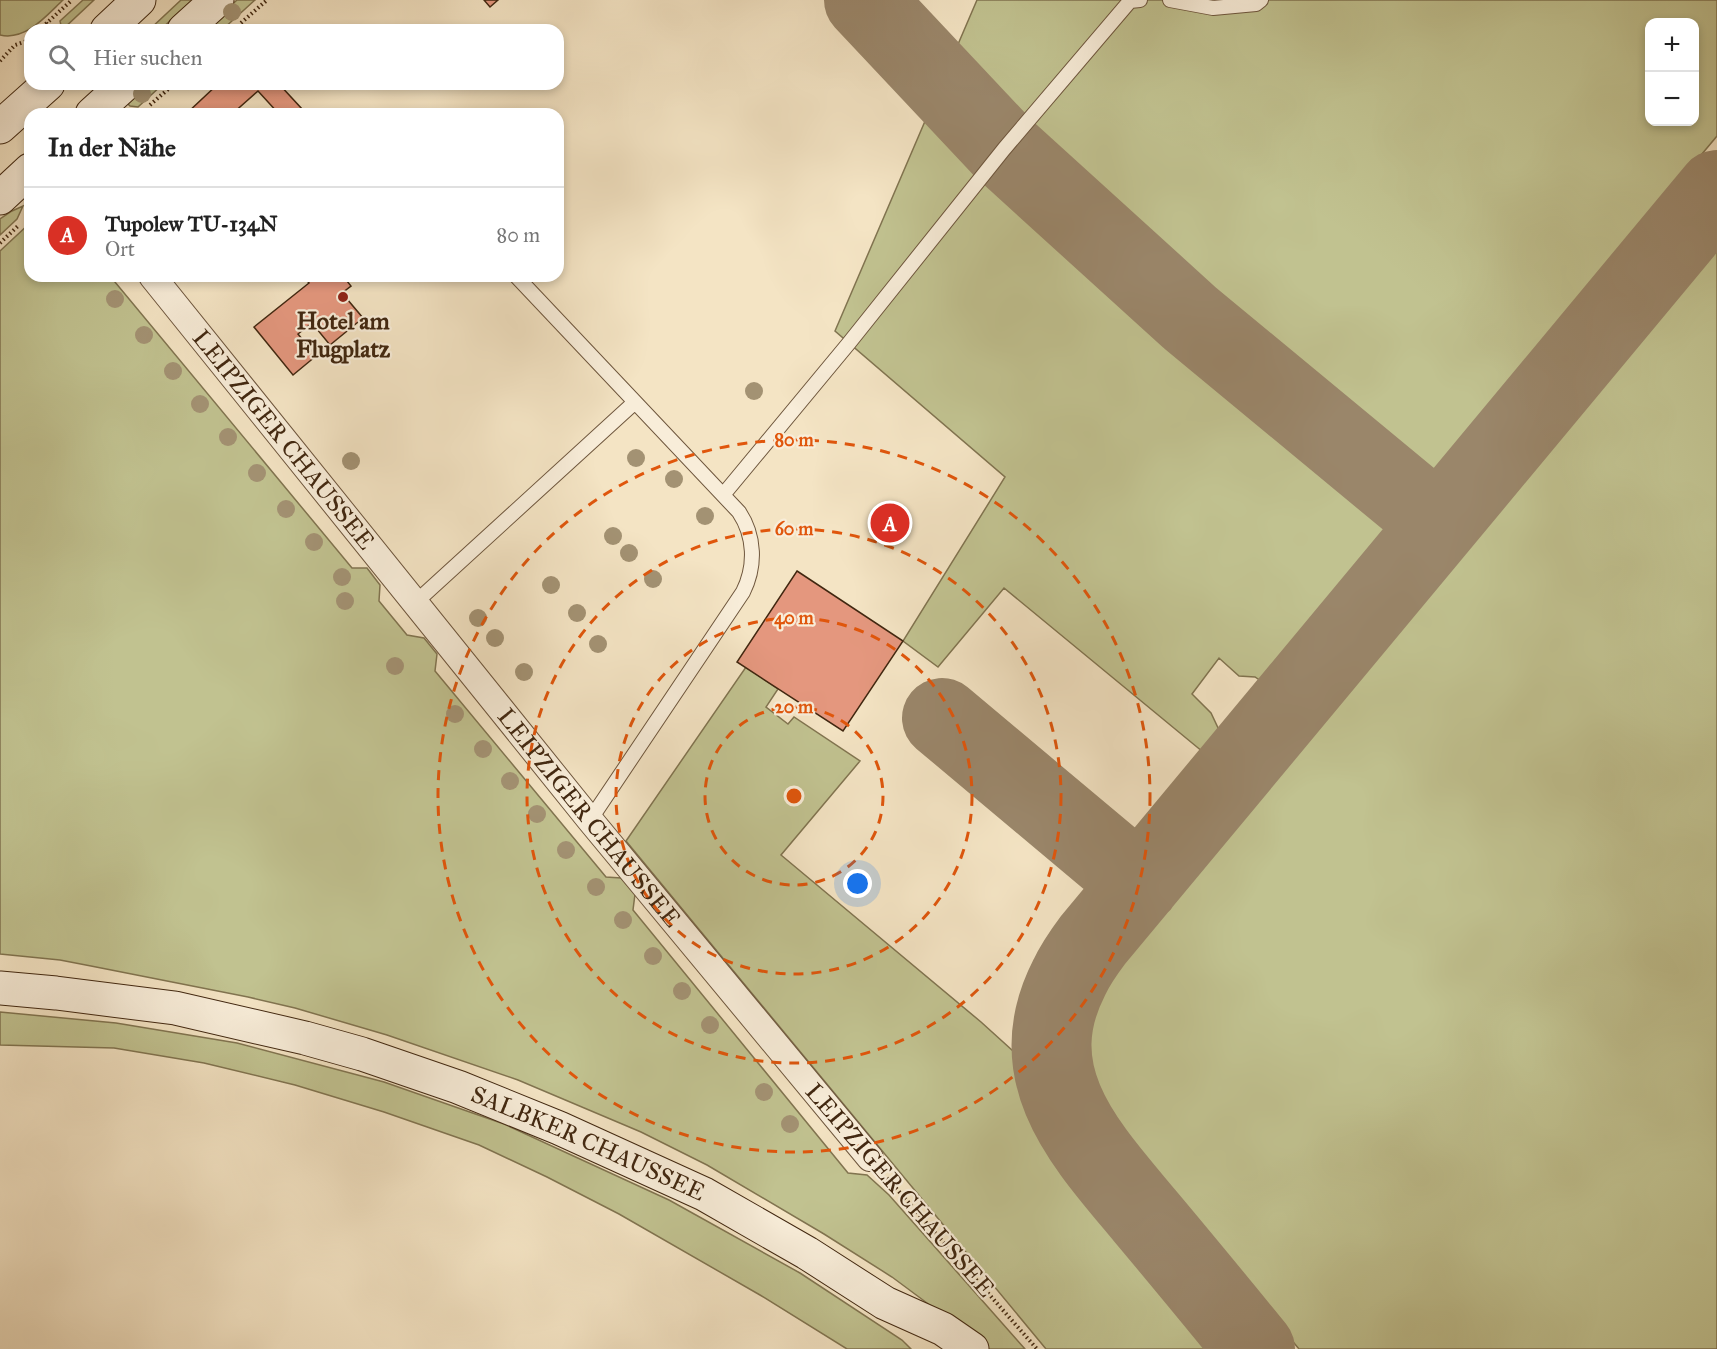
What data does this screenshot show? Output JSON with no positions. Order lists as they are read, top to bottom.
{
  "streets": {
    "main road": ["SALBKER CHAUSSEE"],
    "street": ["LEIPZIGER CHAUSSEE"]
  },
  "places": ["Hotel am Flugplatz"],
  "page": {
    "map_buttons": ["+", "−"],
    "search": "Hier suchen",
    "heading": "In der Nähe",
    "list": [
      {
        "mark": "A",
        "name": "Tupolew TU-134N",
        "note": "Ort",
        "value": "80 m"
      }
    ],
    "pins": "A"
  },
  "rings": [
    "80 m",
    "60 m",
    "40 m",
    "20 m"
  ]
}
